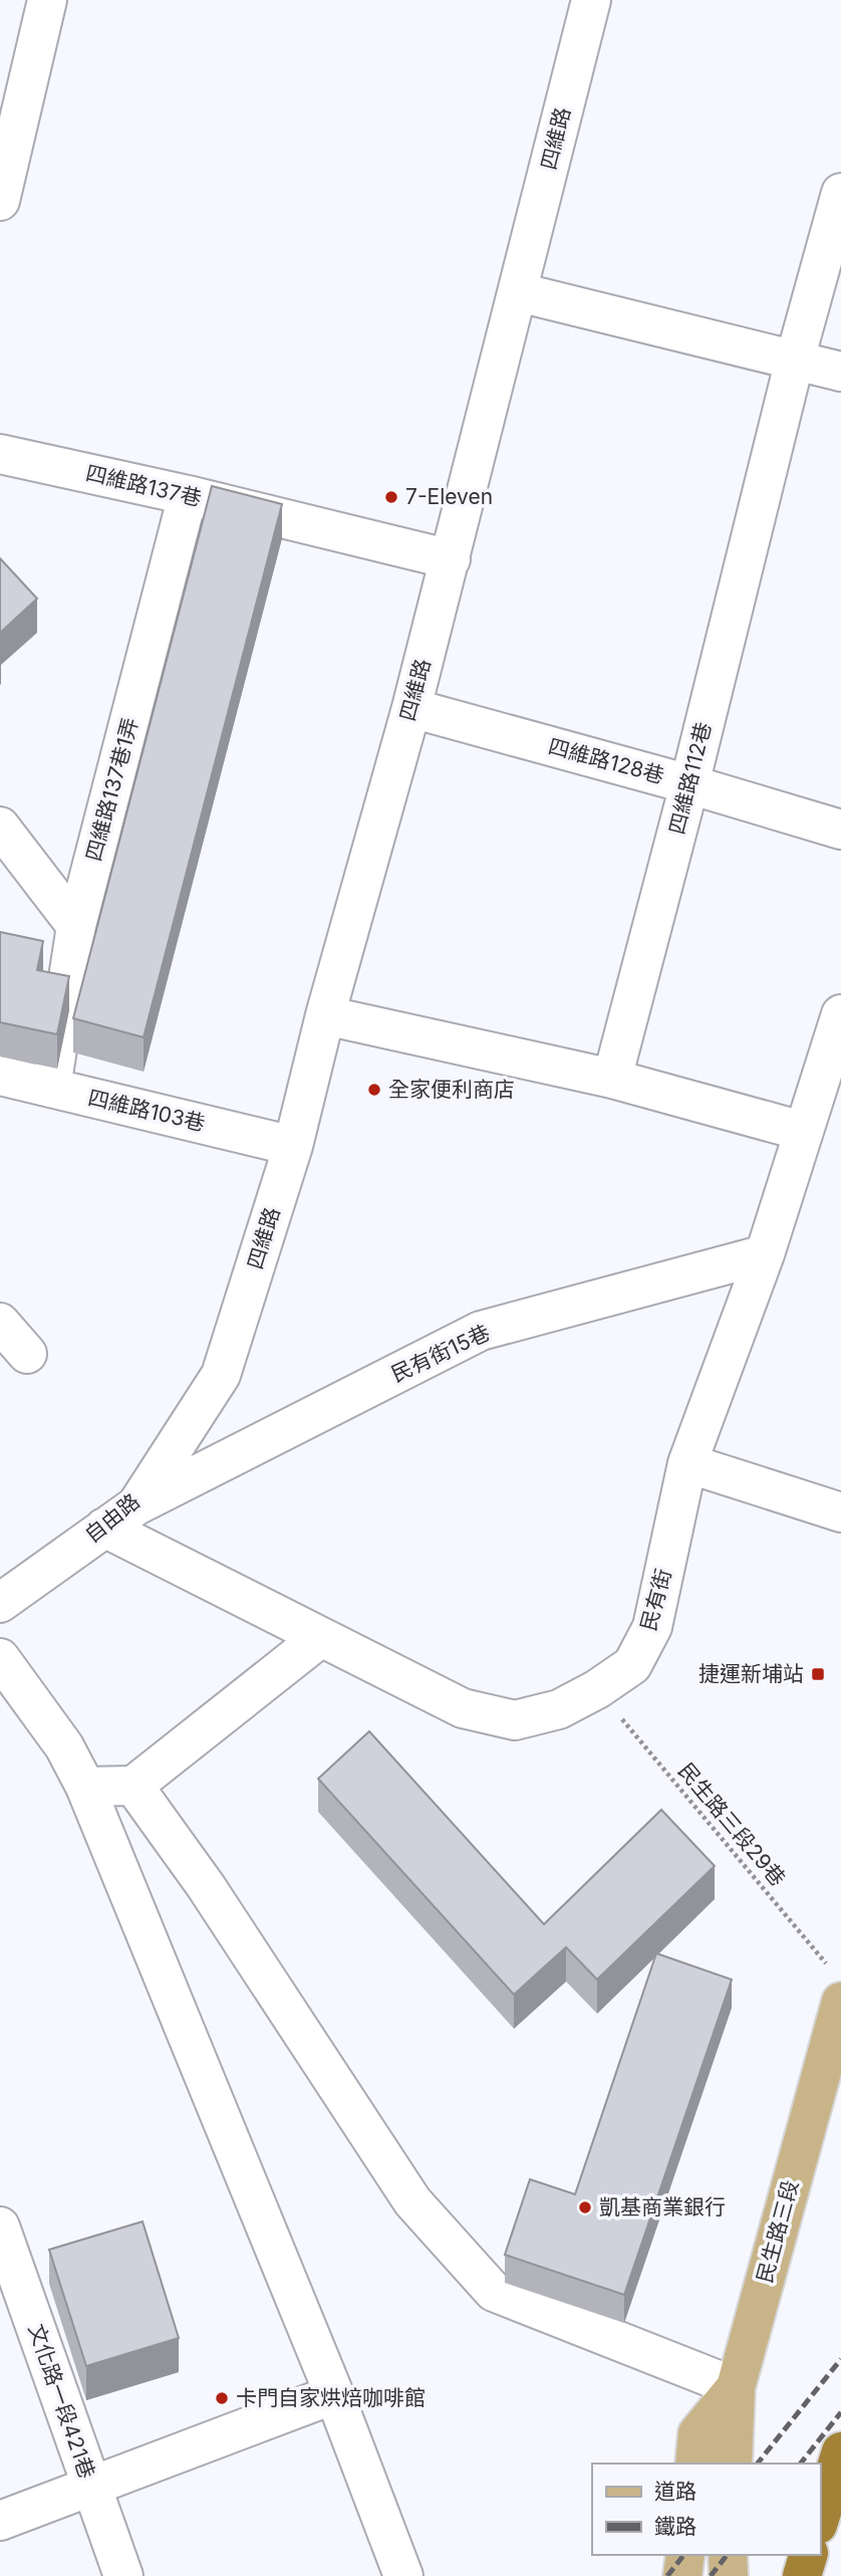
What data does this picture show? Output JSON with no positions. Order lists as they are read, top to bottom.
{
  "streets": {
    "main road": ["民生路三段"],
    "street": [
      "四維路",
      "四維路137巷",
      "四維路128巷",
      "四維路112巷",
      "四維路137巷1弄",
      "四維路103巷",
      "民有街15巷",
      "自由路",
      "民有街",
      "文化路一段421巷"
    ],
    "path": ["民生路三段29巷"]
  },
  "crossings": [
    ["四維路", "四維路137巷"],
    ["四維路", "四維路128巷"],
    ["四維路", "四維路103巷"],
    ["四維路", "自由路"],
    ["四維路137巷", "四維路137巷1弄"],
    ["四維路128巷", "四維路112巷"],
    ["四維路137巷1弄", "四維路103巷"],
    ["民有街15巷", "自由路"],
    ["民有街15巷", "民有街"],
    ["自由路", "民有街"],
    ["民有街", "民生路三段29巷"],
    ["民生路三段29巷", "民生路三段"]
  ],
  "places": {
    "other": [
      "7-Eleven",
      "全家便利商店",
      "凱基商業銀行",
      "卡門自家烘焙咖啡館"
    ],
    "transit": ["捷運新埔站"]
  },
  "legend": ["道路", "鐵路"]
}
